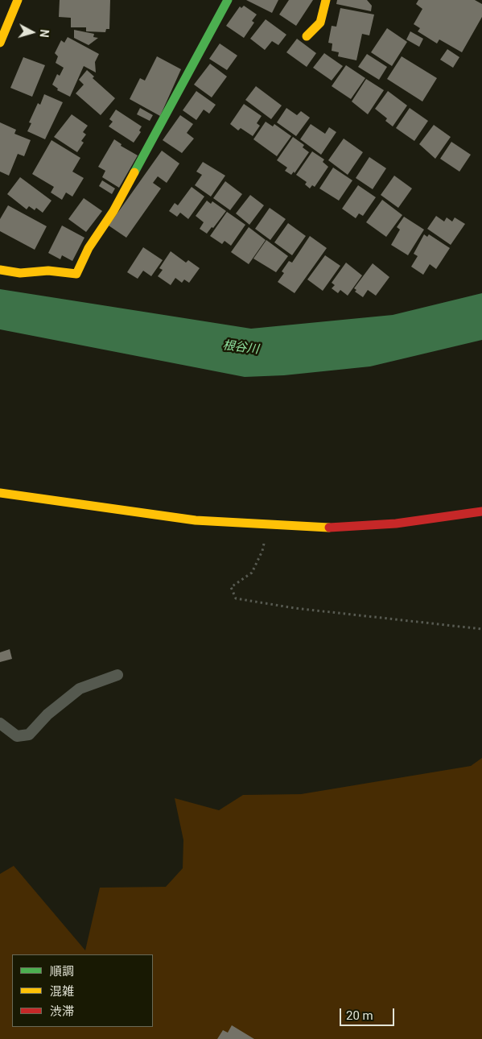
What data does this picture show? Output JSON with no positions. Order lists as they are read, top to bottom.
{
  "water": ["根谷川"],
  "legend": ["順調", "混雑", "渋滞"],
  "scale_bar": "20 m",
  "north": "right"
}
